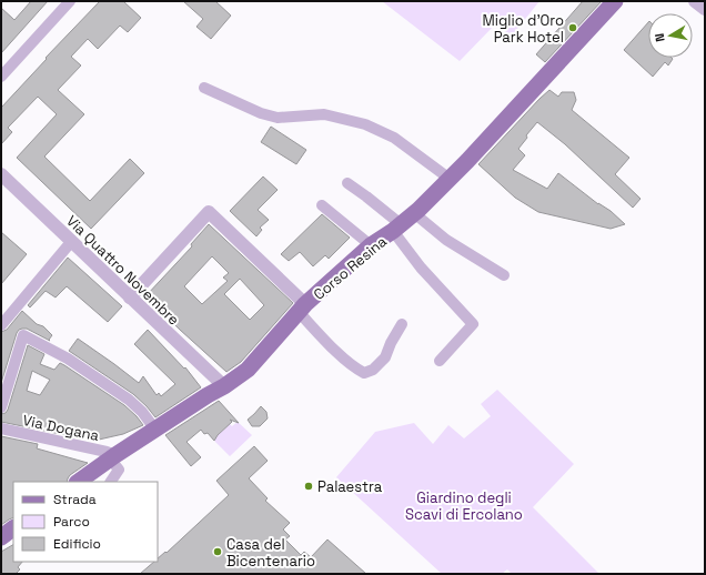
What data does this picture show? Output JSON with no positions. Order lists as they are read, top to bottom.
{
  "streets": {
    "main road": ["Corso Resina"],
    "street": ["Via Quattro Novembre", "Via Dogana"]
  },
  "crossings": [
    ["Corso Resina", "Via Quattro Novembre"],
    ["Corso Resina", "Via Dogana"]
  ],
  "parks": ["Giardino degli Scavi di Ercolano"],
  "places": ["Miglio d'Oro Park Hotel", "Palaestra", "Casa del Bicentenario"],
  "legend": ["Strada", "Parco", "Edificio"],
  "north": "left"
}
